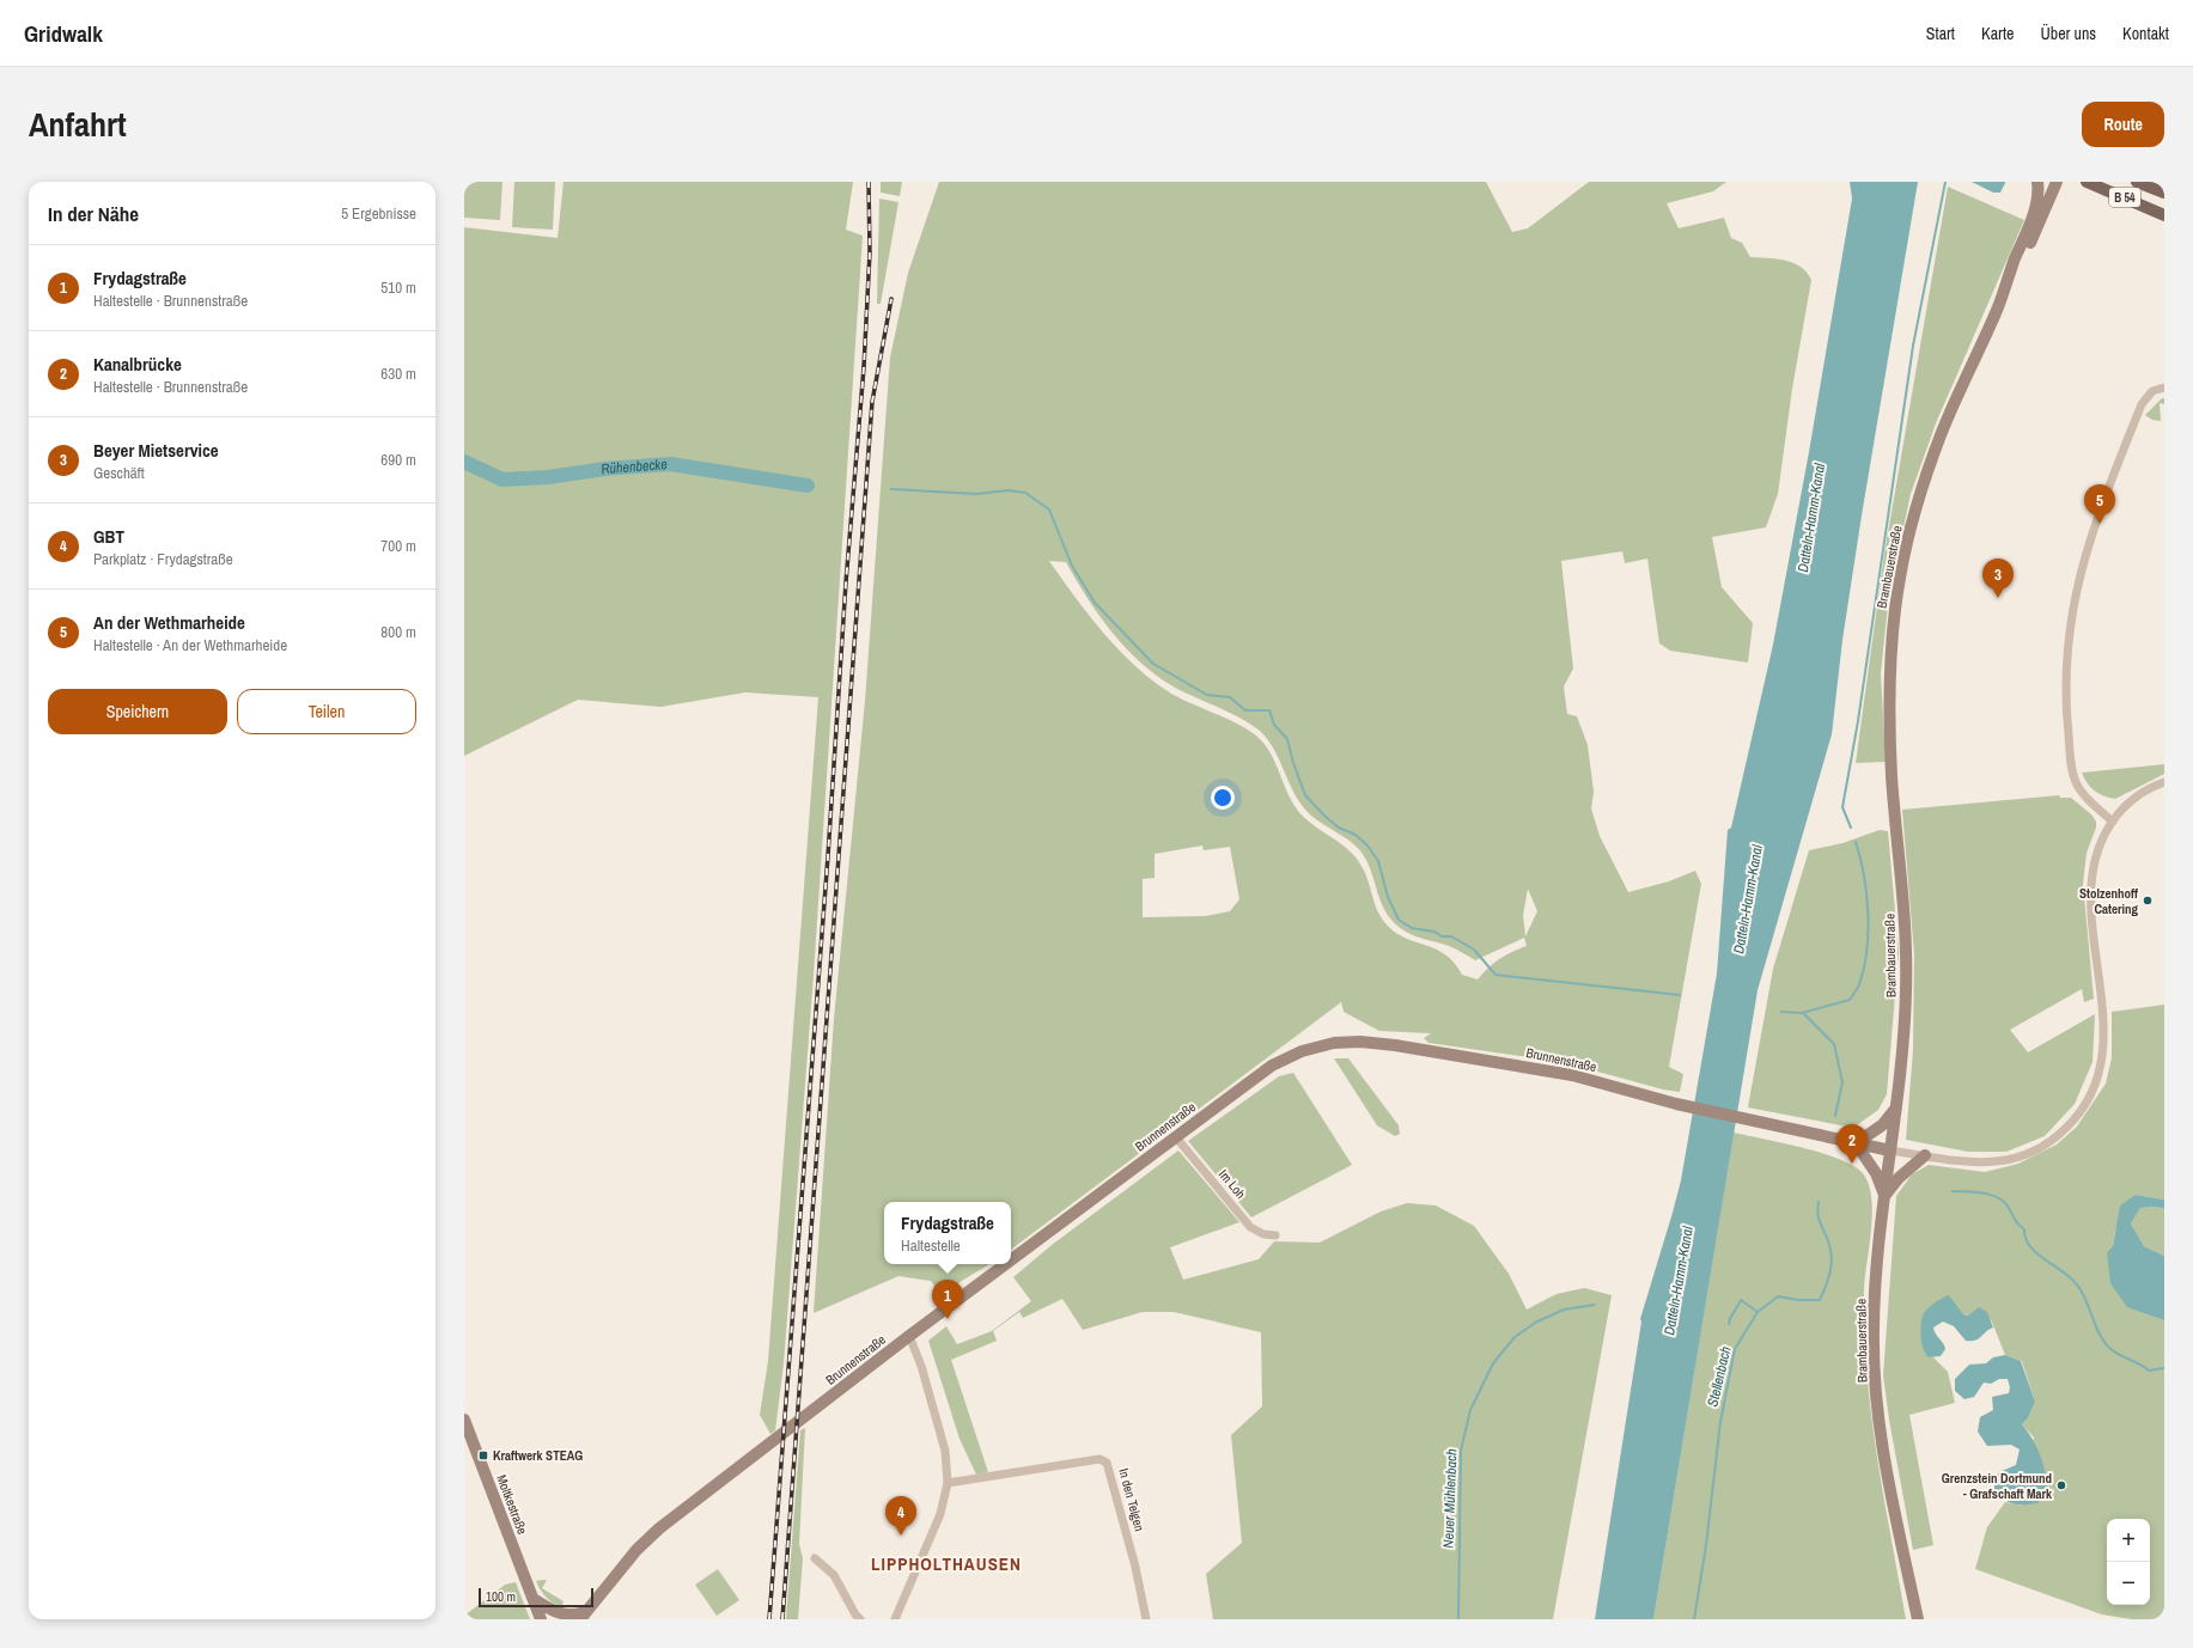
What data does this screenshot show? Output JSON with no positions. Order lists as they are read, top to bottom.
{
  "streets": {
    "main road": ["B 54"],
    "street": [
      "Brambauerstraße",
      "Brunnenstraße",
      "Im Loh",
      "In den Telgen",
      "Moltkestraße"
    ]
  },
  "crossings": [
    ["Brambauerstraße", "Brunnenstraße"],
    ["Brunnenstraße", "Im Loh"],
    ["Brunnenstraße", "Moltkestraße"]
  ],
  "districts": ["LIPPHOLTHAUSEN"],
  "water": [
    "Rühenbecke",
    "Datteln-Hamm-Kanal",
    "Stellenbach",
    "Neuer Mühlenbach"
  ],
  "places": {
    "other": ["Stolzenhoff Catering", "Grenzstein Dortmund - Grafschaft Mark"],
    "transit": ["Kraftwerk STEAG"]
  },
  "scale_bar": "100 m",
  "page": {
    "header": "Gridwalk",
    "nav": [
      "Start",
      "Karte",
      "Über uns",
      "Kontakt"
    ],
    "title": "Anfahrt",
    "buttons": [
      "Route",
      ["Speichern", "Teilen"]
    ],
    "heading": ["In der Nähe", "5 Ergebnisse"],
    "list": [
      {
        "mark": "1",
        "name": "Frydagstraße",
        "note": "Haltestelle · Brunnenstraße",
        "value": "510 m"
      },
      {
        "mark": "2",
        "name": "Kanalbrücke",
        "note": "Haltestelle · Brunnenstraße",
        "value": "630 m"
      },
      {
        "mark": "3",
        "name": "Beyer Mietservice",
        "note": "Geschäft",
        "value": "690 m"
      },
      {
        "mark": "4",
        "name": "GBT",
        "note": "Parkplatz · Frydagstraße",
        "value": "700 m"
      },
      {
        "mark": "5",
        "name": "An der Wethmarheide",
        "note": "Haltestelle · An der Wethmarheide",
        "value": "800 m"
      }
    ],
    "pins": [
      "5",
      "3",
      "2",
      "1",
      "4"
    ],
    "popup": ["Frydagstraße", "Haltestelle"],
    "map_buttons": ["+", "−"],
    "scale": "100 m"
  }
}
